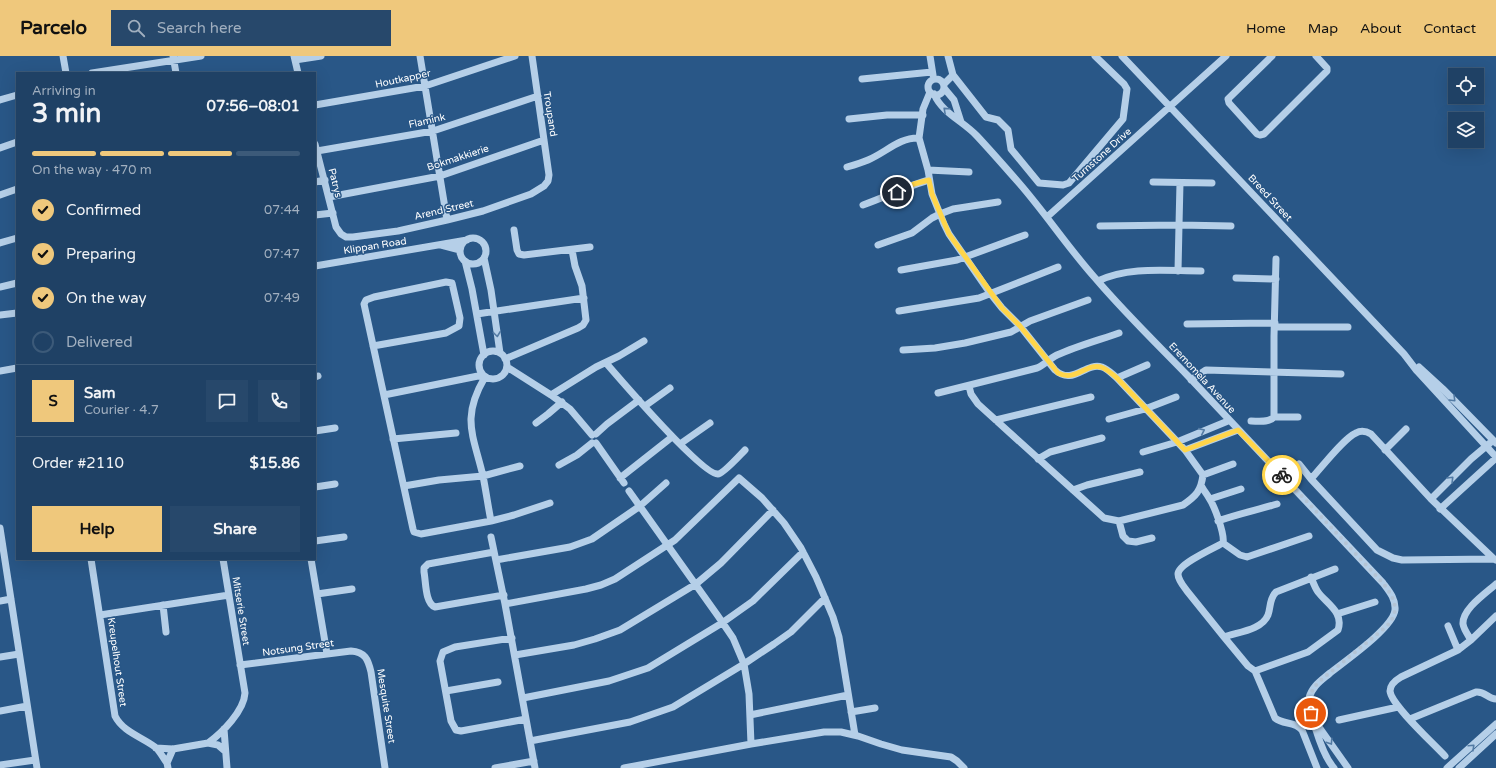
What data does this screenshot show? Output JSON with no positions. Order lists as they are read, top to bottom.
{
  "streets": {
    "street": [
      "Houtkapper",
      "Troupand",
      "Flamink",
      "Turnstone Drive",
      "Bokmakkierie",
      "Patrys",
      "Breed Street",
      "Arend Street",
      "Klippan Road",
      "Eremomela Avenue",
      "Mitserie Street",
      "Notsung Street",
      "Kreupelhout Street",
      "Mesquite Street"
    ]
  },
  "crossings": [
    ["Troupand", "Flamink"],
    ["Troupand", "Bokmakkierie"],
    ["Troupand", "Arend Street"],
    ["Flamink", "Patrys"],
    ["Turnstone Drive", "Breed Street"],
    ["Turnstone Drive", "Eremomela Avenue"],
    ["Bokmakkierie", "Patrys"],
    ["Patrys", "Arend Street"],
    ["Mitserie Street", "Notsung Street"],
    ["Mitserie Street", "Kreupelhout Street"],
    ["Notsung Street", "Mesquite Street"]
  ],
  "page": {
    "header": "Parcelo",
    "search": "Search here",
    "nav": [
      "Home",
      "Map",
      "About",
      "Contact"
    ],
    "heading": ["3 min", "Arriving in", "07:56–08:01"],
    "panel": [
      "Sam",
      "Courier · 4.7",
      "Order #2110",
      "$15.86"
    ],
    "bar": "On the way · 470 m",
    "list": [
      ["Confirmed", "07:44"],
      ["Preparing", "07:47"],
      ["On the way", "07:49"],
      "Delivered"
    ],
    "round": "S",
    "buttons": ["Help", "Share"]
  }
}
